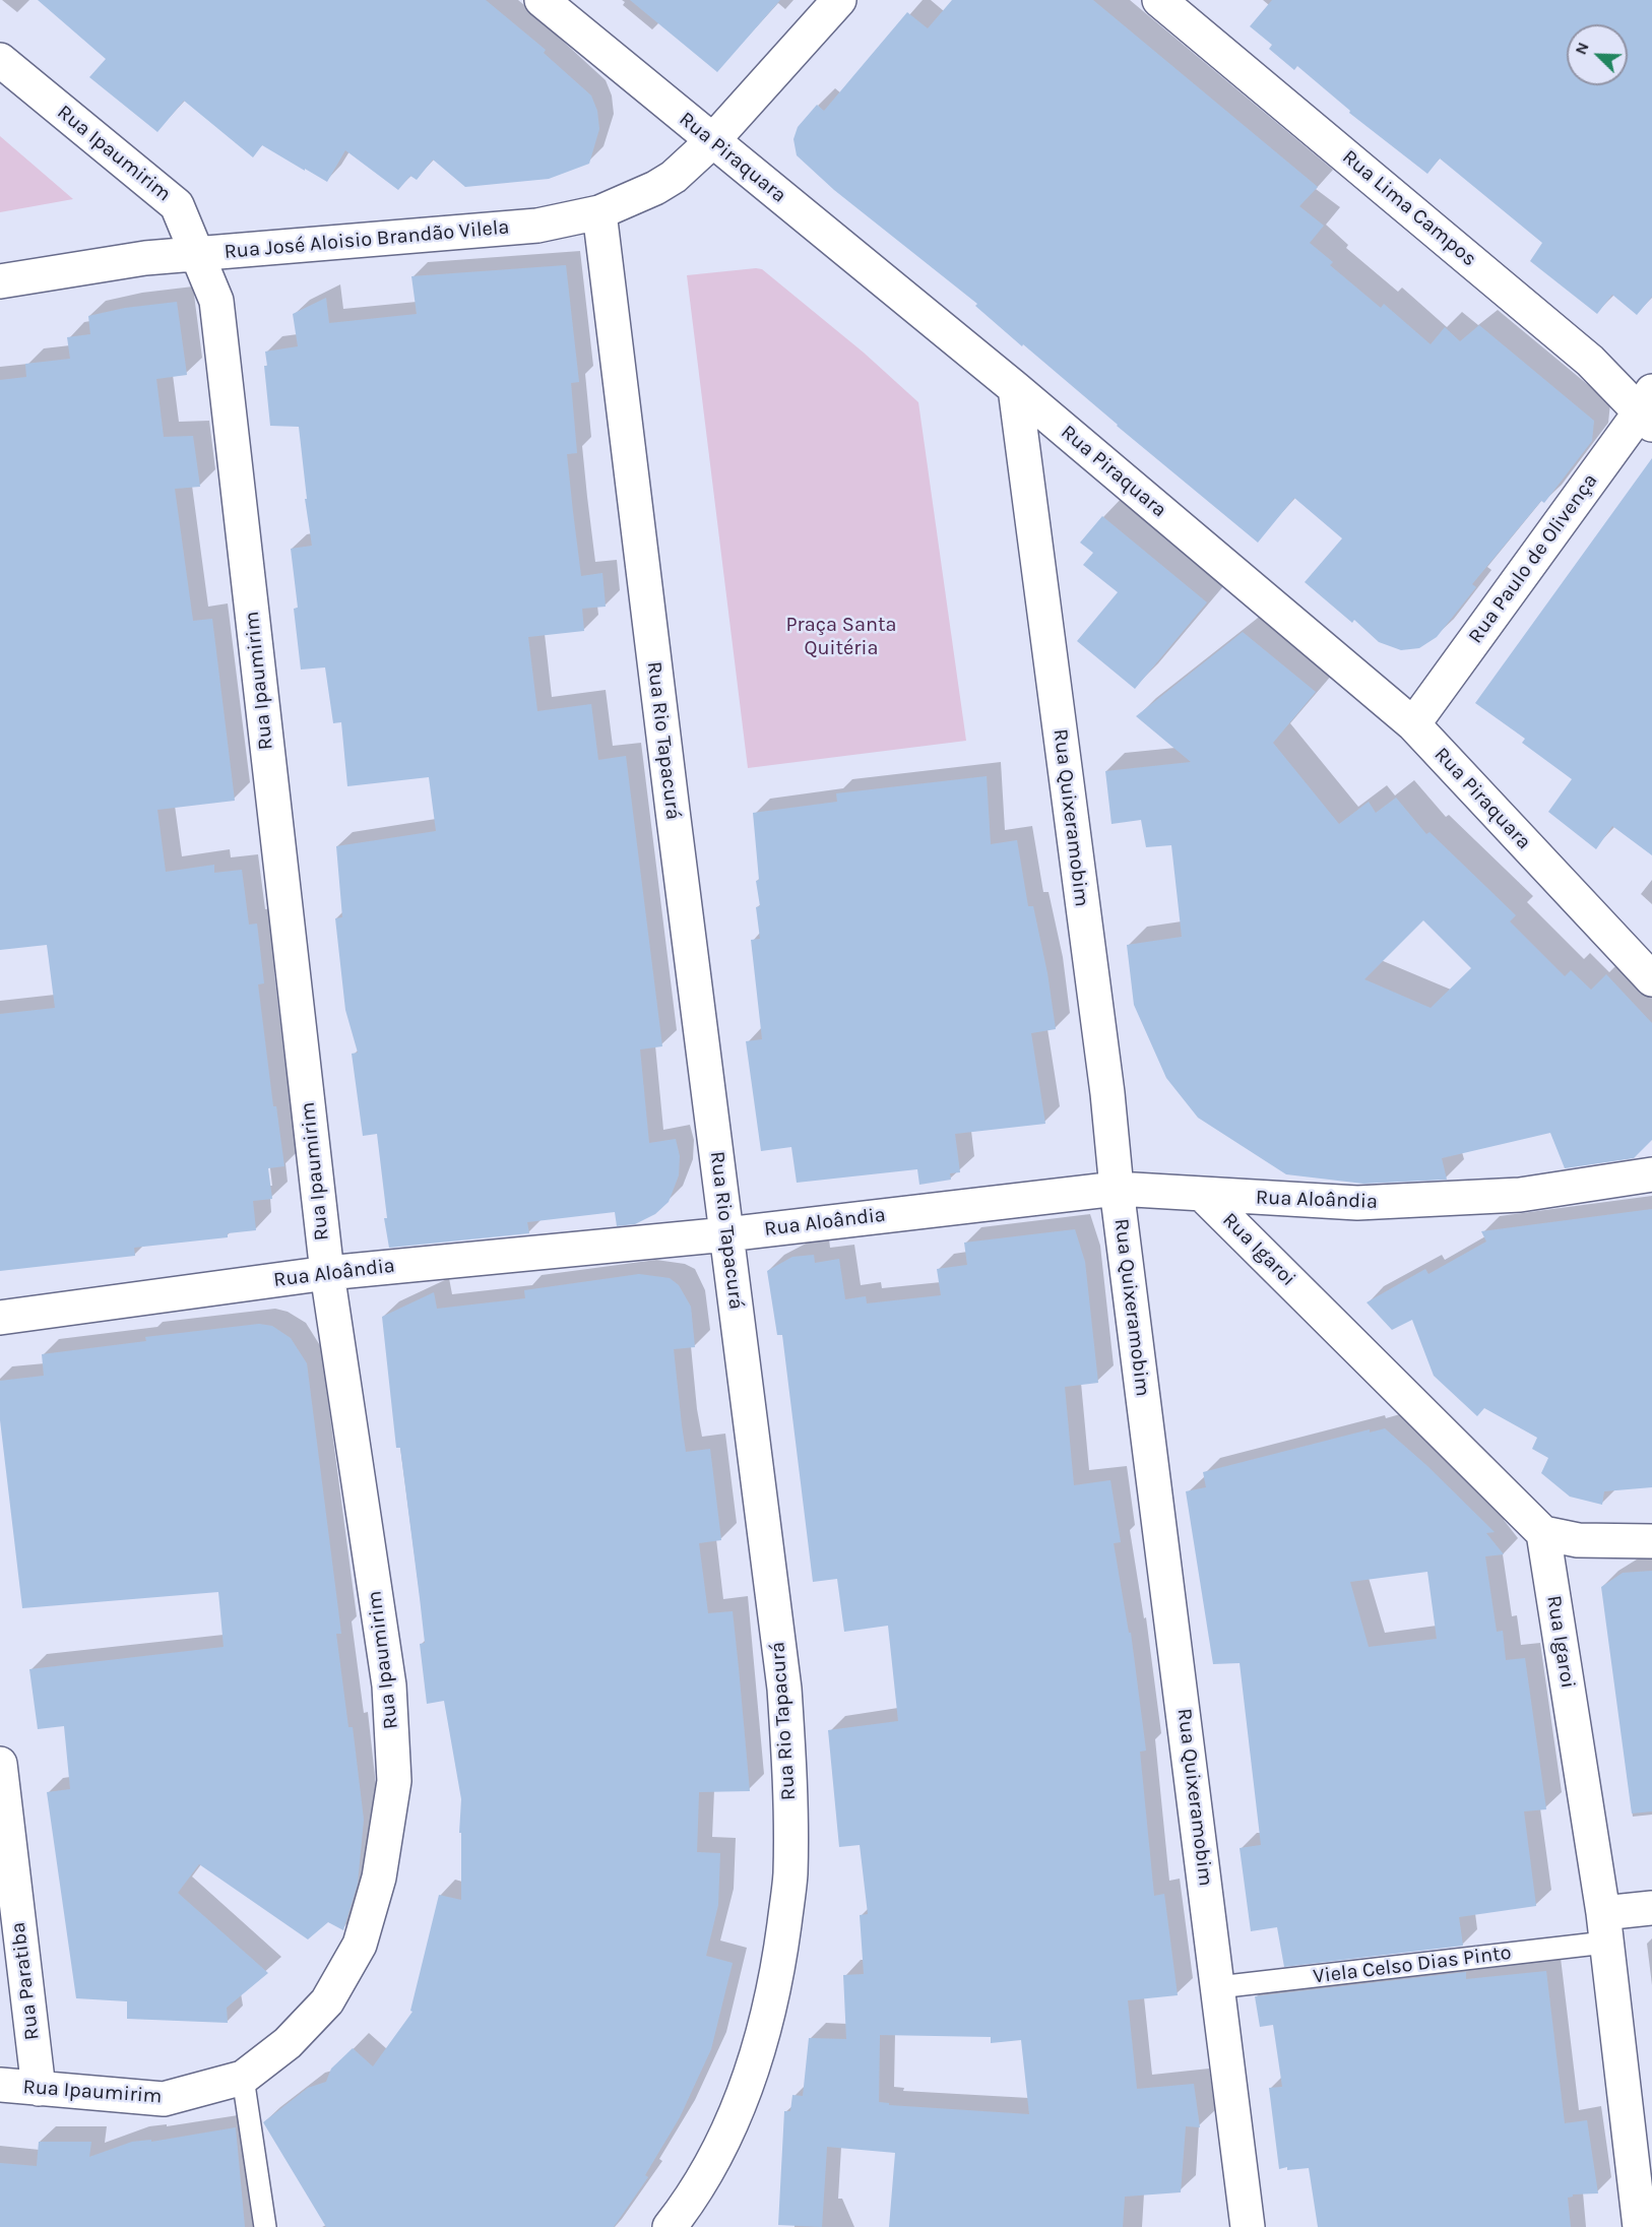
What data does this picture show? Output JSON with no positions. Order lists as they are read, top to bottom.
{
  "streets": {
    "street": [
      "Rua Ipaumirim",
      "Rua Piraquara",
      "Rua Lima Campos",
      "Rua José Aloisio Brandão Vilela",
      "Rua Paulo de Olivença",
      "Rua Rio Tapacurá",
      "Rua Quixeramobim",
      "Rua Aloândia",
      "Rua Igaroi",
      "Rua Paratiba"
    ],
    "lane": ["Viela Celso Dias Pinto"]
  },
  "crossings": [
    ["Rua Ipaumirim", "Rua José Aloisio Brandão Vilela"],
    ["Rua Ipaumirim", "Rua Aloândia"],
    ["Rua Ipaumirim", "Rua Paratiba"],
    ["Rua Piraquara", "Rua José Aloisio Brandão Vilela"],
    ["Rua Piraquara", "Rua Paulo de Olivença"],
    ["Rua Piraquara", "Rua Quixeramobim"],
    ["Rua Lima Campos", "Rua Paulo de Olivença"],
    ["Rua José Aloisio Brandão Vilela", "Rua Rio Tapacurá"],
    ["Rua Rio Tapacurá", "Rua Aloândia"],
    ["Rua Quixeramobim", "Rua Aloândia"],
    ["Rua Quixeramobim", "Viela Celso Dias Pinto"],
    ["Rua Aloândia", "Rua Igaroi"],
    ["Rua Igaroi", "Viela Celso Dias Pinto"]
  ],
  "parks": ["Praça Santa Quitéria"],
  "north": "top left"
}
